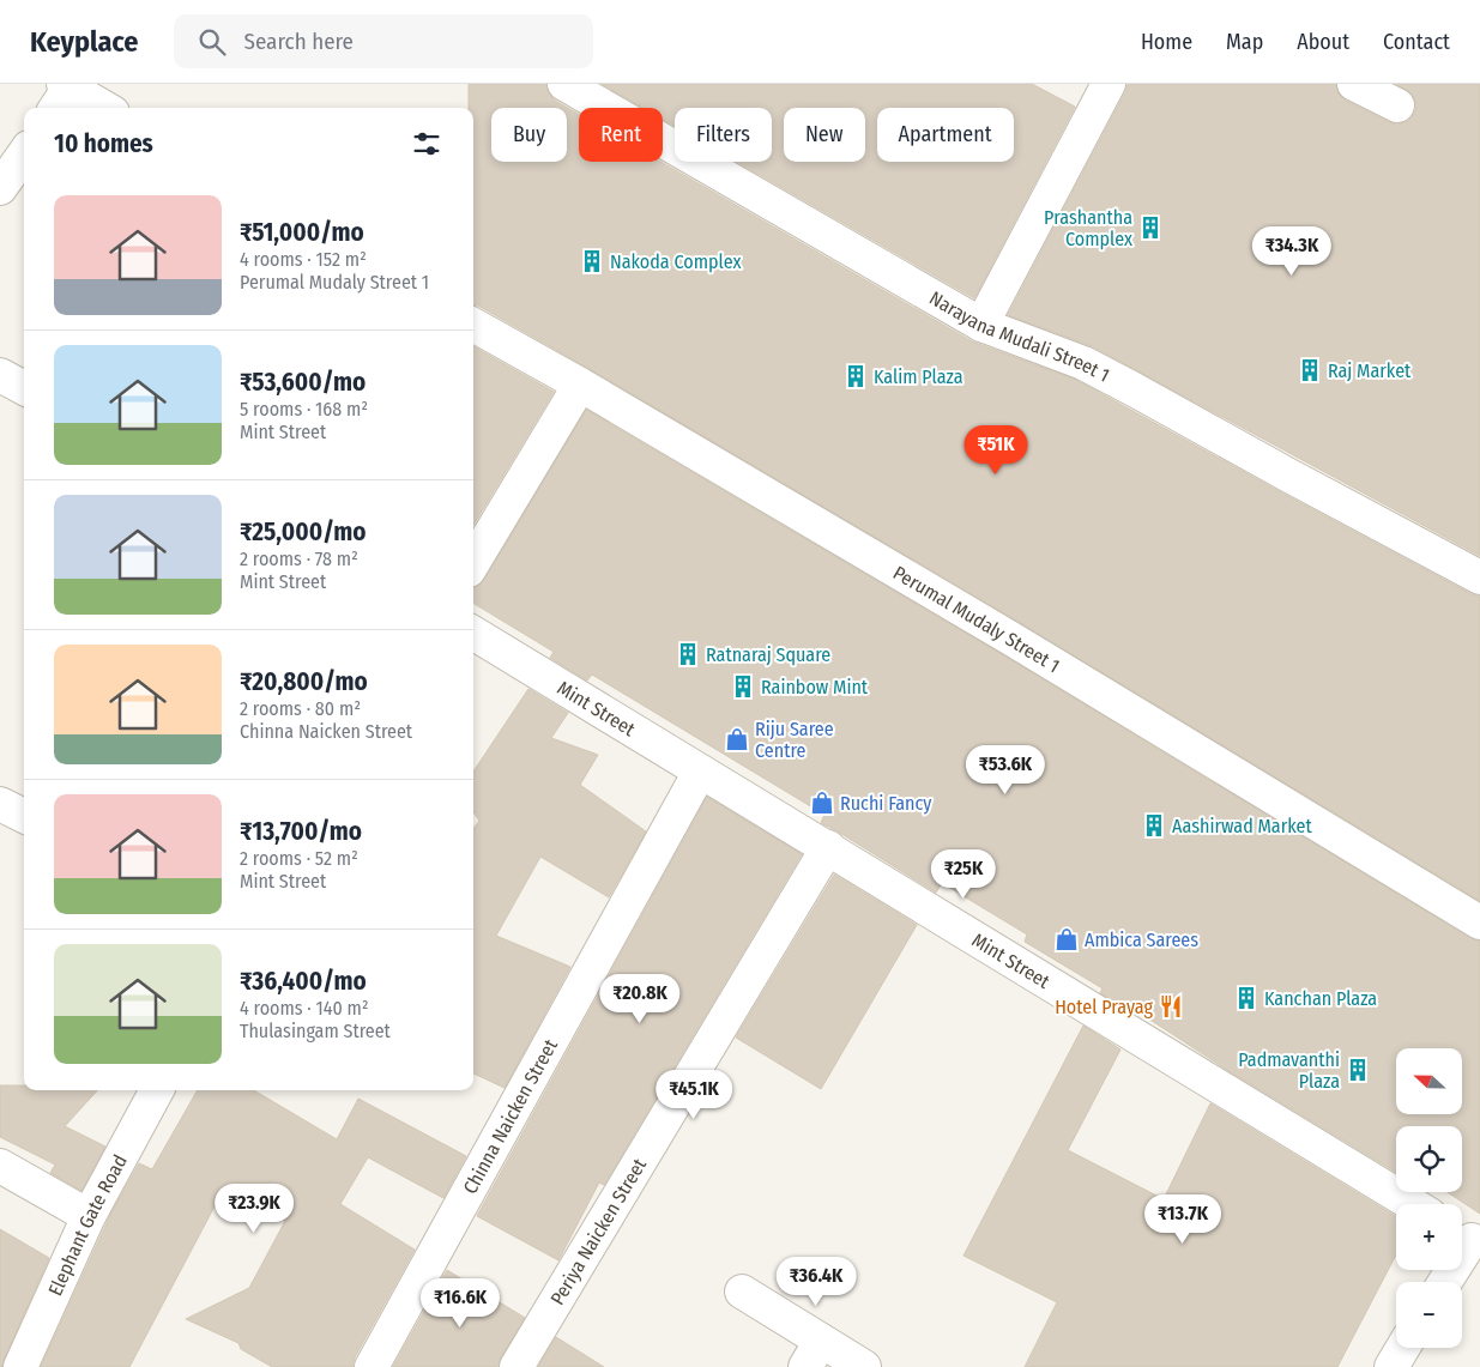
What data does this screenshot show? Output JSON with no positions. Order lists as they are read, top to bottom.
{
  "streets": {
    "street": [
      "Narayana Mudali Street 1",
      "Perumal Mudaly Street 1",
      "Mint Street",
      "Chinna Naicken Street",
      "Elephant Gate Road",
      "Periya Naicken Street"
    ]
  },
  "crossings": [
    ["Mint Street", "Chinna Naicken Street"],
    ["Mint Street", "Periya Naicken Street"]
  ],
  "places": {
    "building": [
      "Prashantha Complex",
      "Nakoda Complex",
      "Raj Market",
      "Kalim Plaza",
      "Ratnaraj Square",
      "Rainbow Mint",
      "Aashirwad Market",
      "Kanchan Plaza",
      "Padmavanthi Plaza"
    ],
    "shop": ["Riju Saree Centre", "Ruchi Fancy", "Ambica Sarees"],
    "restaurant": ["Hotel Prayag"]
  },
  "north": "left",
  "page": {
    "header": "Keyplace",
    "search": "Search here",
    "nav": [
      "Home",
      "Map",
      "About",
      "Contact"
    ],
    "chip": [
      "Buy",
      "Rent",
      "Filters",
      "New",
      "Apartment"
    ],
    "heading": "10 homes",
    "list": [
      {
        "name": "₹51,000/mo",
        "note": "4 rooms · 152 m² · Perumal Mudaly Street 1"
      },
      {
        "name": "₹53,600/mo",
        "note": "5 rooms · 168 m² · Mint Street"
      },
      {
        "name": "₹25,000/mo",
        "note": "2 rooms · 78 m² · Mint Street"
      },
      {
        "name": "₹20,800/mo",
        "note": "2 rooms · 80 m² · Chinna Naicken Street"
      },
      {
        "name": "₹13,700/mo",
        "note": "2 rooms · 52 m² · Mint Street"
      },
      {
        "name": "₹36,400/mo",
        "note": "4 rooms · 140 m² · Thulasingam Street"
      }
    ],
    "price": [
      "₹34.3K",
      "₹51K",
      "₹53.6K",
      "₹25K",
      "₹20.8K",
      "₹45.1K",
      "₹23.9K",
      "₹13.7K",
      "₹36.4K",
      "₹16.6K"
    ],
    "map_buttons": ["+", "−"]
  }
}
